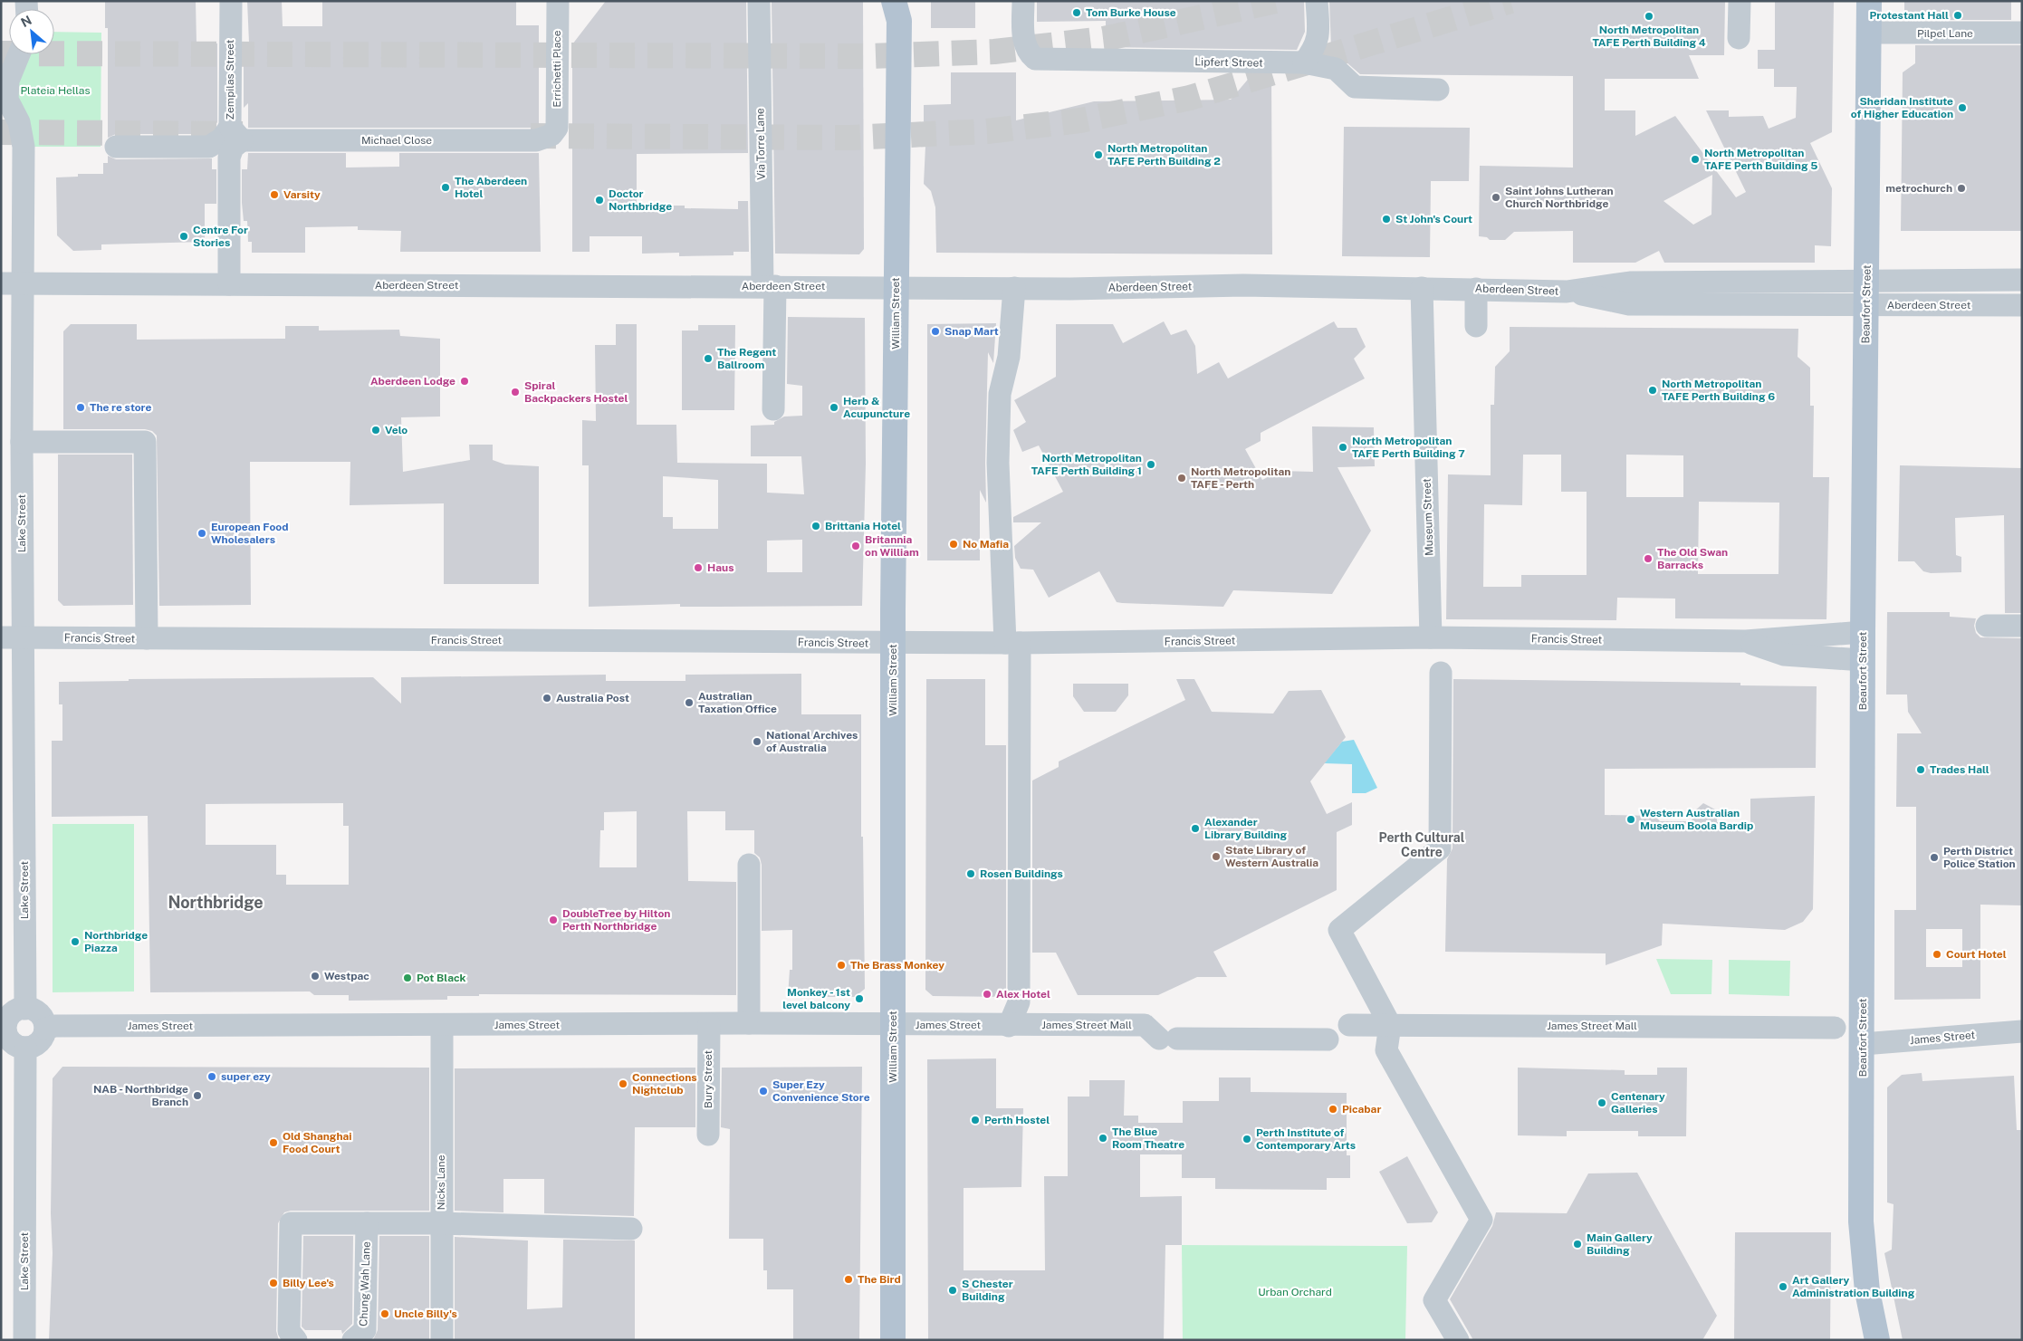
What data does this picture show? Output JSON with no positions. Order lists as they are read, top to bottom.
{
  "streets": {
    "main road": ["Beaufort Street", "William Street"],
    "street": [
      "Pilpel Lane",
      "Lipfert Street",
      "Errichetti Place",
      "Zempilas Street",
      "Michael Close",
      "Via Torre Lane",
      "Aberdeen Street",
      "Museum Street",
      "Lake Street",
      "Francis Street",
      "James Street",
      "James Street Mall",
      "Bury Street",
      "Nicks Lane",
      "Chung Wah Lane"
    ]
  },
  "crossings": [
    ["Pilpel Lane", "Beaufort Street"],
    ["Errichetti Place", "Michael Close"],
    ["Zempilas Street", "Michael Close"],
    ["Via Torre Lane", "Aberdeen Street"],
    ["Aberdeen Street", "Beaufort Street"],
    ["Aberdeen Street", "William Street"],
    ["Aberdeen Street", "Museum Street"],
    ["Aberdeen Street", "Lake Street"],
    ["Beaufort Street", "Francis Street"],
    ["Beaufort Street", "James Street"],
    ["William Street", "Francis Street"],
    ["William Street", "James Street"],
    ["Museum Street", "Francis Street"],
    ["Lake Street", "Francis Street"],
    ["Lake Street", "James Street"],
    ["James Street", "James Street Mall"],
    ["James Street", "Bury Street"],
    ["James Street", "Nicks Lane"]
  ],
  "districts": ["Perth Cultural Centre", "Northbridge"],
  "parks": ["Plateia Hellas", "Urban Orchard"],
  "places": [
    "Tom Burke House",
    "Protestant Hall",
    "North Metropolitan TAFE Perth Building 4",
    "Sheridan Institute of Higher Education",
    "North Metropolitan TAFE Perth Building 2",
    "North Metropolitan TAFE Perth Building 5",
    "The Aberdeen Hotel",
    "metrochurch",
    "Varsity",
    "Saint Johns Lutheran Church Northbridge",
    "Doctor Northbridge",
    "St John's Court",
    "Centre For Stories",
    "Snap Mart",
    "The Regent Ballroom",
    "Aberdeen Lodge",
    "North Metropolitan TAFE Perth Building 6",
    "Spiral Backpackers Hostel",
    "The re store",
    "Herb & Acupuncture",
    "Velo",
    "North Metropolitan TAFE Perth Building 7",
    "North Metropolitan TAFE Perth Building 1",
    "North Metropolitan TAFE - Perth",
    "Brittania Hotel",
    "European Food Wholesalers",
    "No Mafia",
    "Britannia on William",
    "The Old Swan Barracks",
    "Haus",
    "Australia Post",
    "Australian Taxation Office",
    "National Archives of Australia",
    "Trades Hall",
    "Western Australian Museum Boola Bardip",
    "Alexander Library Building",
    "State Library of Western Australia",
    "Perth District Police Station",
    "Rosen Buildings",
    "DoubleTree by Hilton Perth Northbridge",
    "Northbridge Piazza",
    "Court Hotel",
    "The Brass Monkey",
    "Westpac",
    "Pot Black",
    "Alex Hotel",
    "Monkey - 1st level balcony",
    "super ezy",
    "Connections Nightclub",
    "Super Ezy Convenience Store",
    "NAB - Northbridge Branch",
    "Centenary Galleries",
    "Picabar",
    "Perth Hostel",
    "The Blue Room Theatre",
    "Perth Institute of Contemporary Arts",
    "Old Shanghai Food Court",
    "Main Gallery Building",
    "The Bird",
    "Billy Lee's",
    "Art Gallery Administration Building",
    "S Chester Building",
    "Uncle Billy's"
  ],
  "north": "top left"
}
